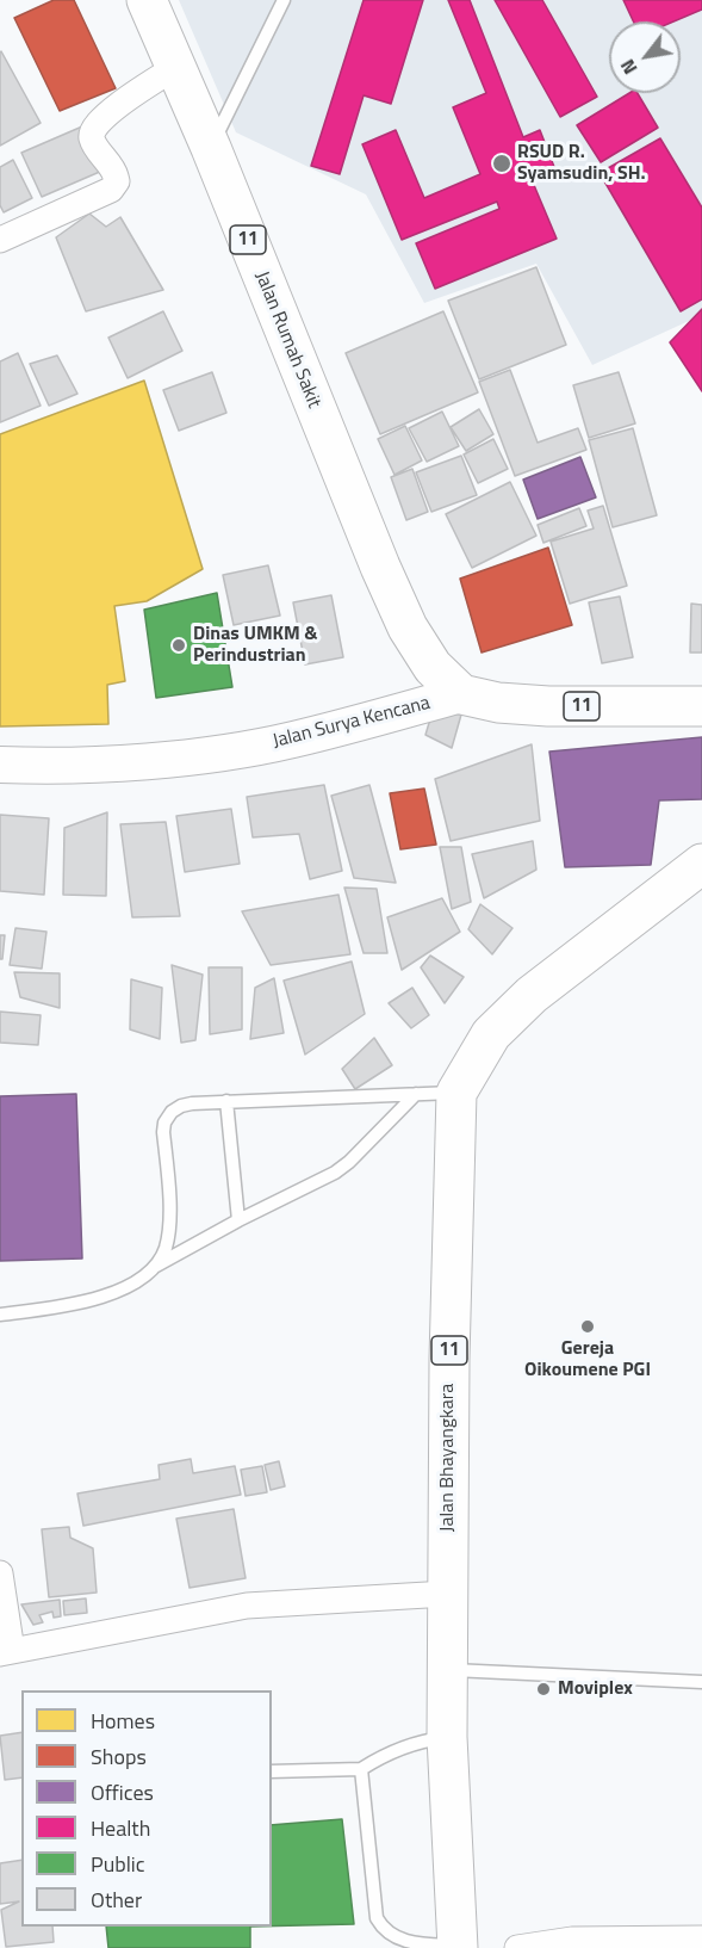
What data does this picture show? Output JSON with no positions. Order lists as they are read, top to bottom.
{
  "streets": {
    "highway": [
      "11",
      "Jalan Rumah Sakit",
      "Jalan Surya Kencana",
      "Jalan Bhayangkara"
    ]
  },
  "crossings": [
    ["Jalan Rumah Sakit", "Jalan Surya Kencana"]
  ],
  "places": [
    "RSUD R. Syamsudin, SH.",
    "Dinas UMKM & Perindustrian",
    "Gereja Oikoumene PGI",
    "Moviplex"
  ],
  "legend": [
    "Homes",
    "Shops",
    "Offices",
    "Health",
    "Public",
    "Other"
  ],
  "north": "bottom left"
}
